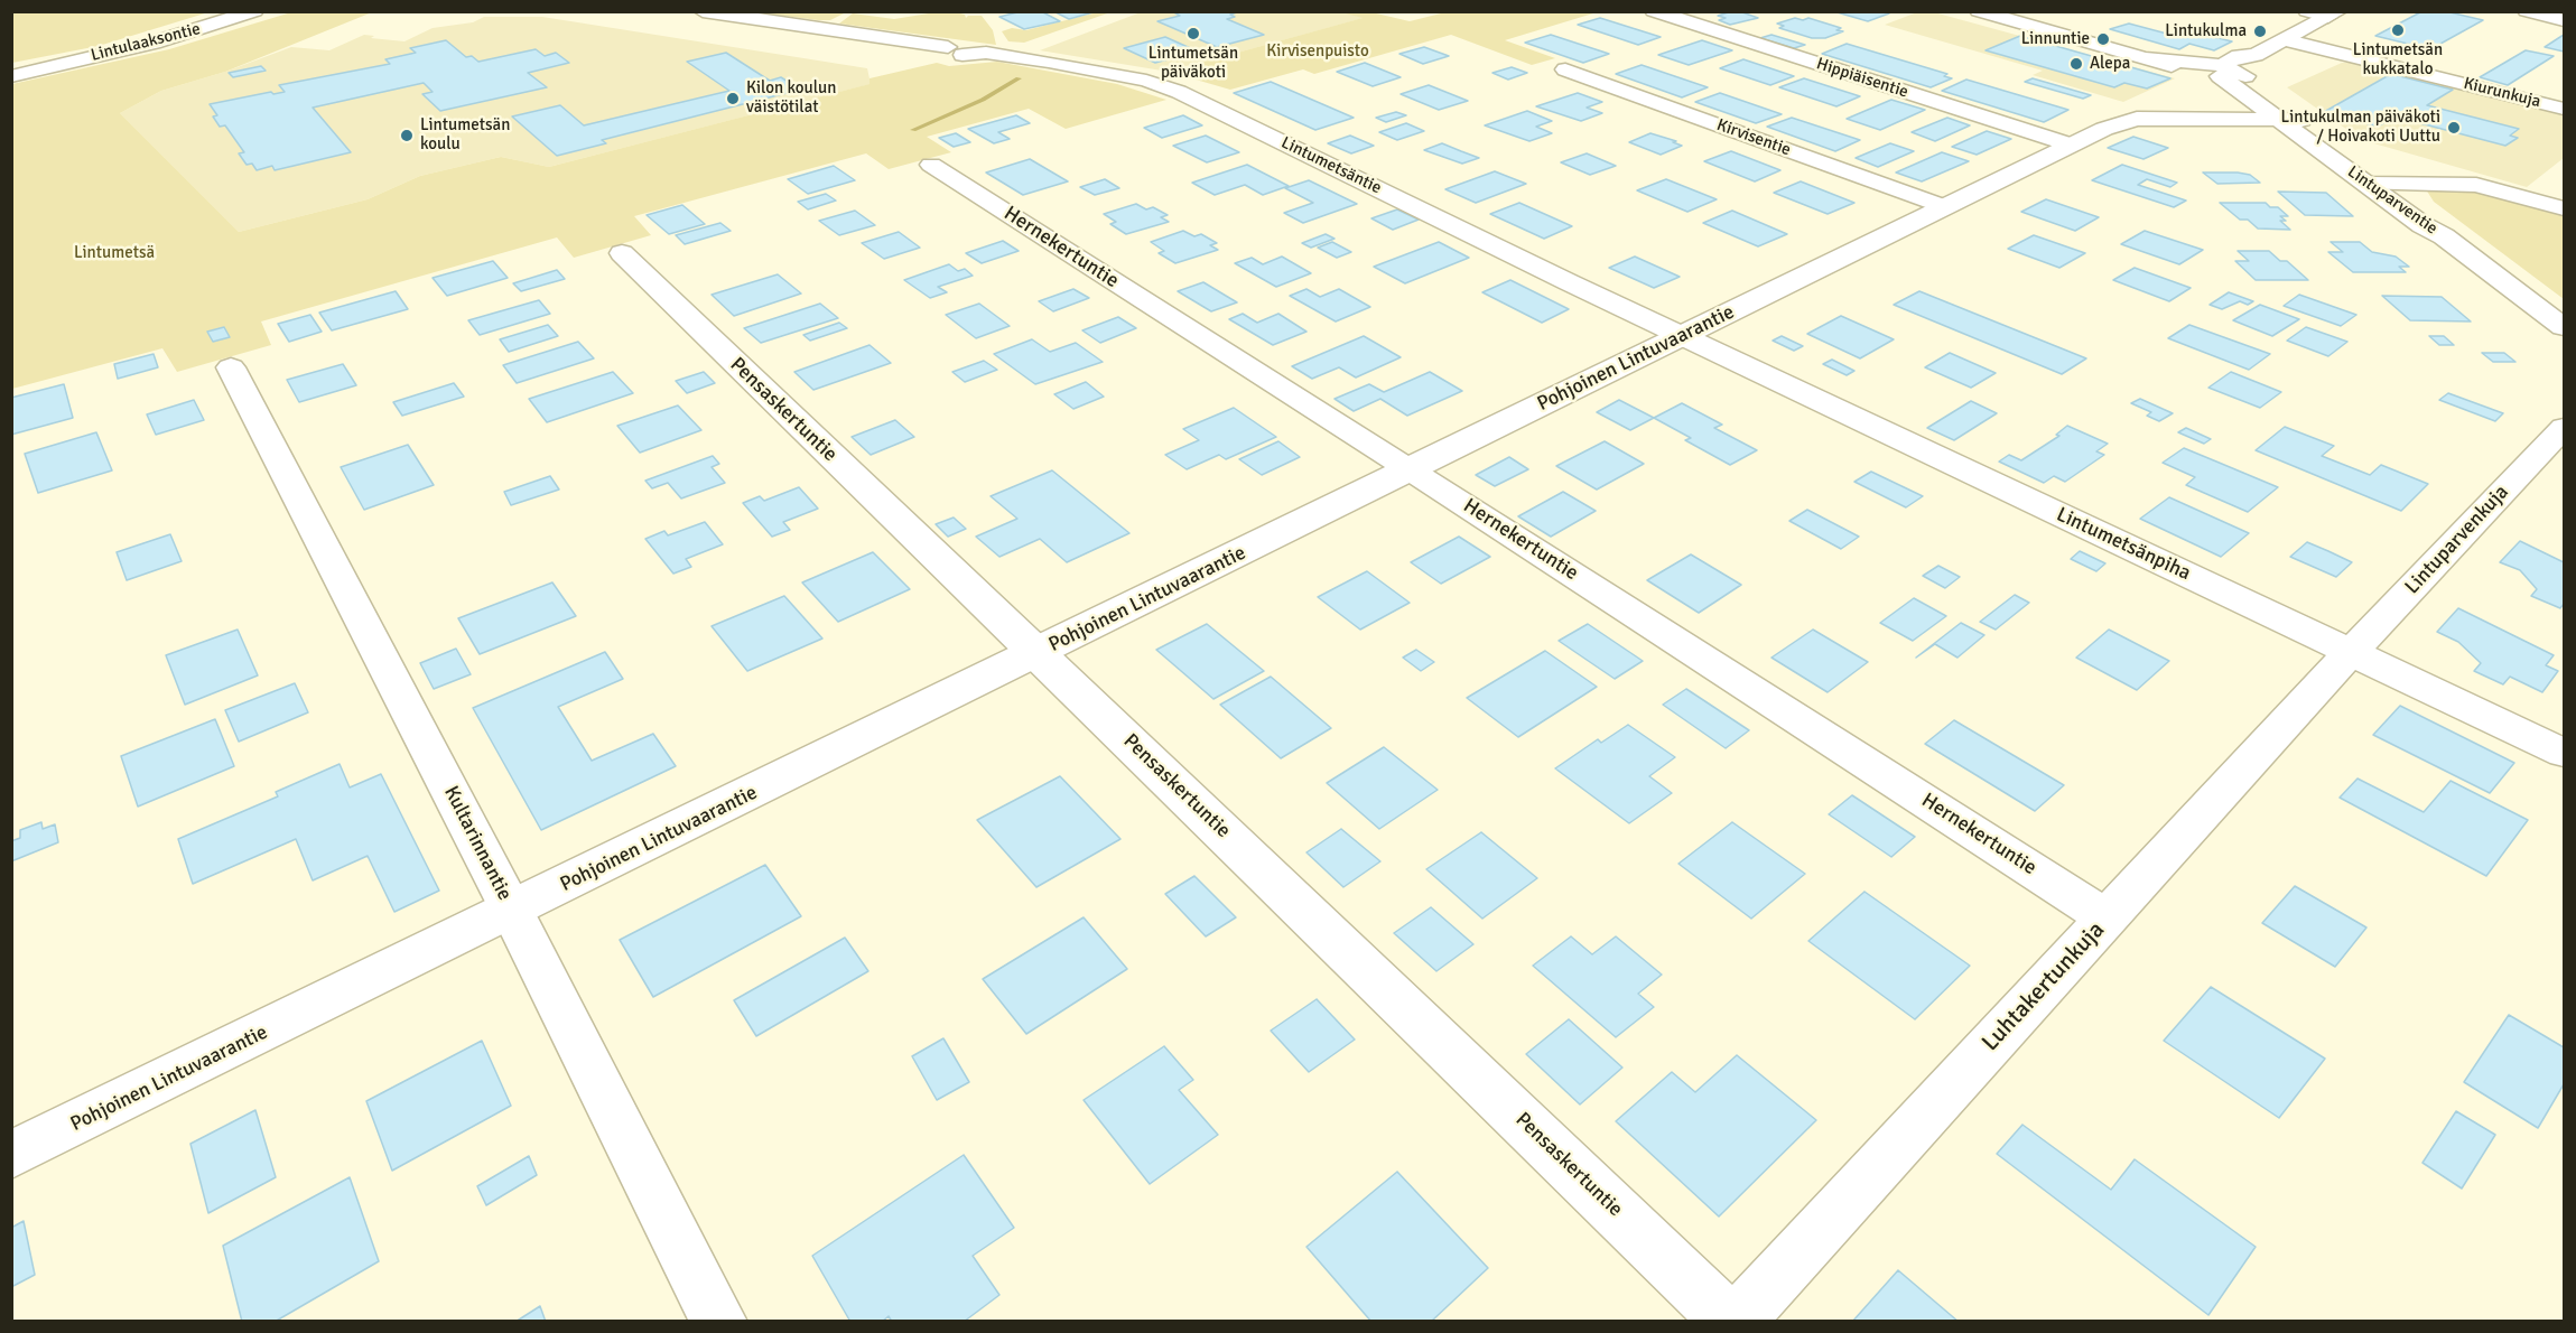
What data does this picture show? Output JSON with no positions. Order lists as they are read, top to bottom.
{
  "streets": {
    "street": [
      "Lintulaaksontie",
      "Hippiäisentie",
      "Kiurunkuja",
      "Kirvisentie",
      "Lintumetsäntie",
      "Lintuparventie",
      "Hernekertuntie",
      "Pohjoinen Lintuvaarantie",
      "Pensaskertuntie",
      "Lintuparvenkuja",
      "Lintumetsänpiha",
      "Kultarinnantie",
      "Luhtakertunkuja"
    ]
  },
  "crossings": [
    ["Hippiäisentie", "Pohjoinen Lintuvaarantie"],
    ["Kirvisentie", "Pohjoinen Lintuvaarantie"],
    ["Lintumetsäntie", "Pohjoinen Lintuvaarantie"],
    ["Lintumetsäntie", "Lintumetsänpiha"],
    ["Lintuparventie", "Pohjoinen Lintuvaarantie"],
    ["Hernekertuntie", "Pohjoinen Lintuvaarantie"],
    ["Hernekertuntie", "Luhtakertunkuja"],
    ["Pohjoinen Lintuvaarantie", "Pensaskertuntie"],
    ["Pohjoinen Lintuvaarantie", "Lintumetsänpiha"],
    ["Pohjoinen Lintuvaarantie", "Kultarinnantie"],
    ["Lintuparvenkuja", "Lintumetsänpiha"],
    ["Lintuparvenkuja", "Luhtakertunkuja"],
    ["Lintumetsänpiha", "Luhtakertunkuja"]
  ],
  "parks": ["Kirvisenpuisto", "Lintumetsä"],
  "places": [
    "Lintumetsän kukkatalo",
    "Lintukulma",
    "Lintumetsän päiväkoti",
    "Linnuntie",
    "Alepa",
    "Kilon koulun väistötilat",
    "Lintukulman päiväkoti / Hoivakoti Uuttu",
    "Lintumetsän koulu"
  ]
}
